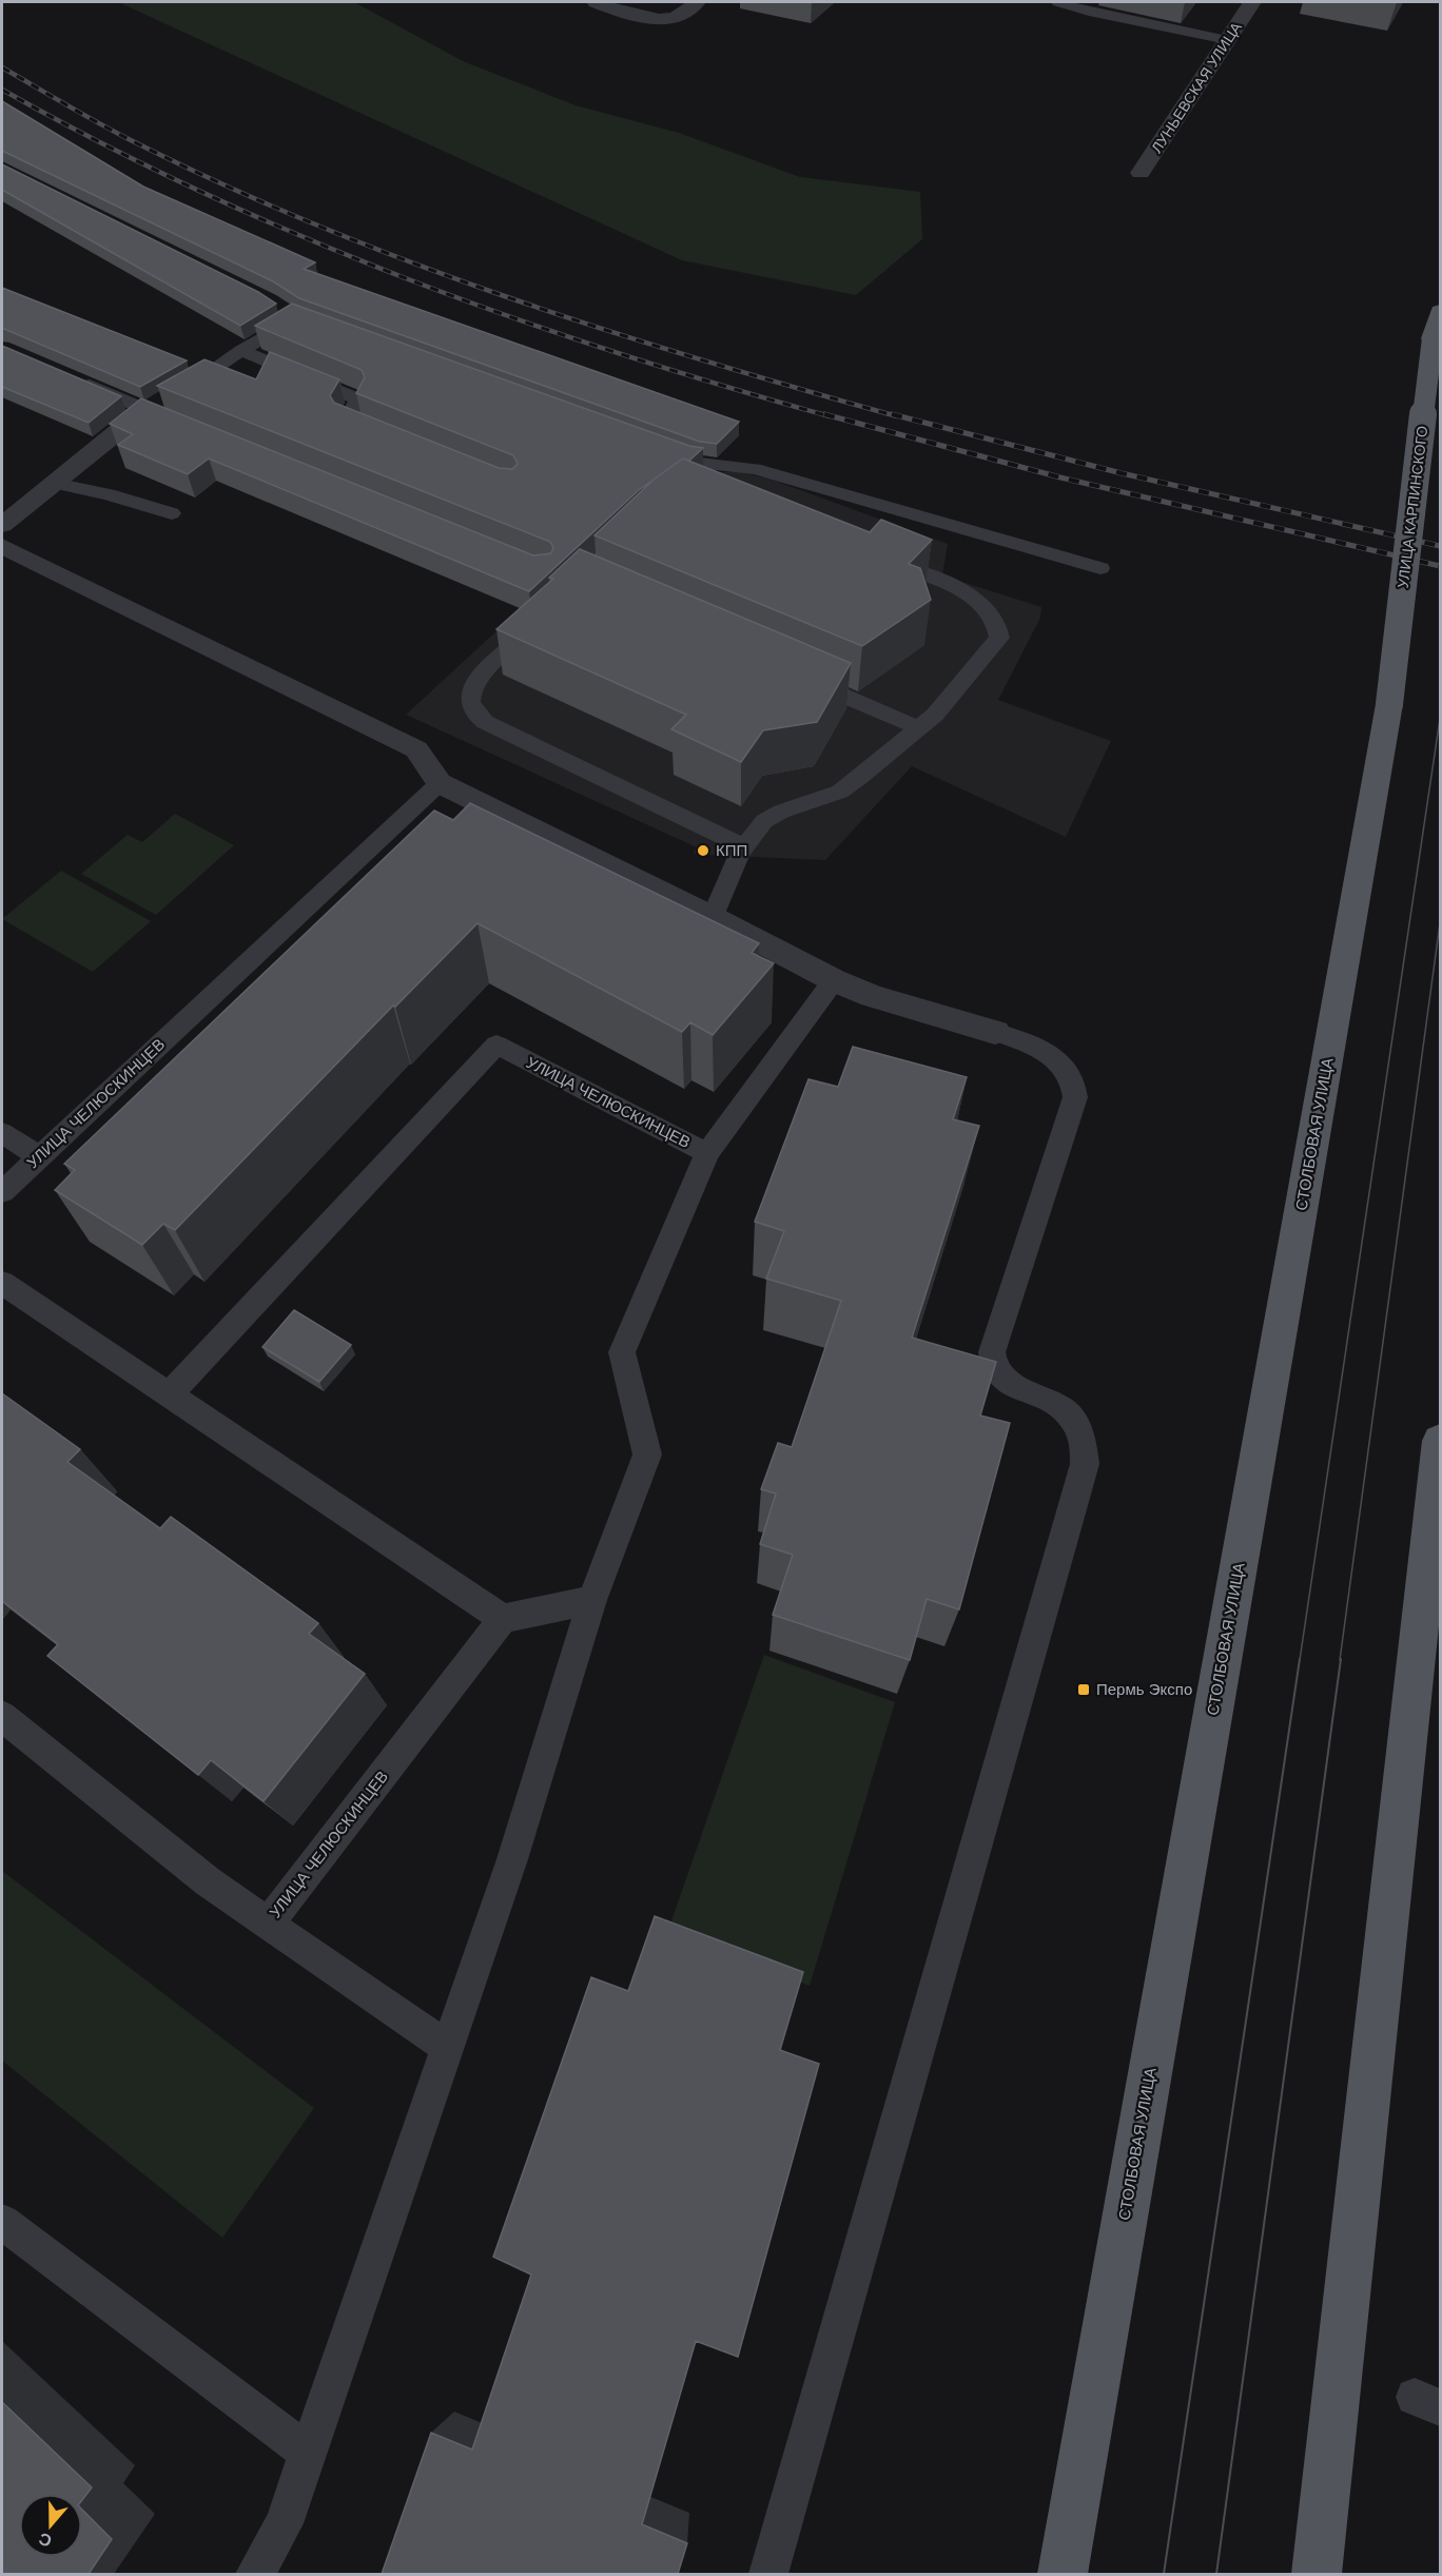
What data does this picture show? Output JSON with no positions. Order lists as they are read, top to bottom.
{
  "streets": {
    "main road": ["УЛИЦА КАРПИНСКОГО", "СТОЛБОВАЯ УЛИЦА"],
    "street": ["ЛУНЬЕВСКАЯ УЛИЦА"],
    "lane": ["УЛИЦА ЧЕЛЮСКИНЦЕВ"]
  },
  "crossings": [
    ["УЛИЦА КАРПИНСКОГО", "СТОЛБОВАЯ УЛИЦА"]
  ],
  "places": {
    "other": ["КПП"],
    "transit": ["Пермь Экспо"]
  },
  "north": "bottom"
}
